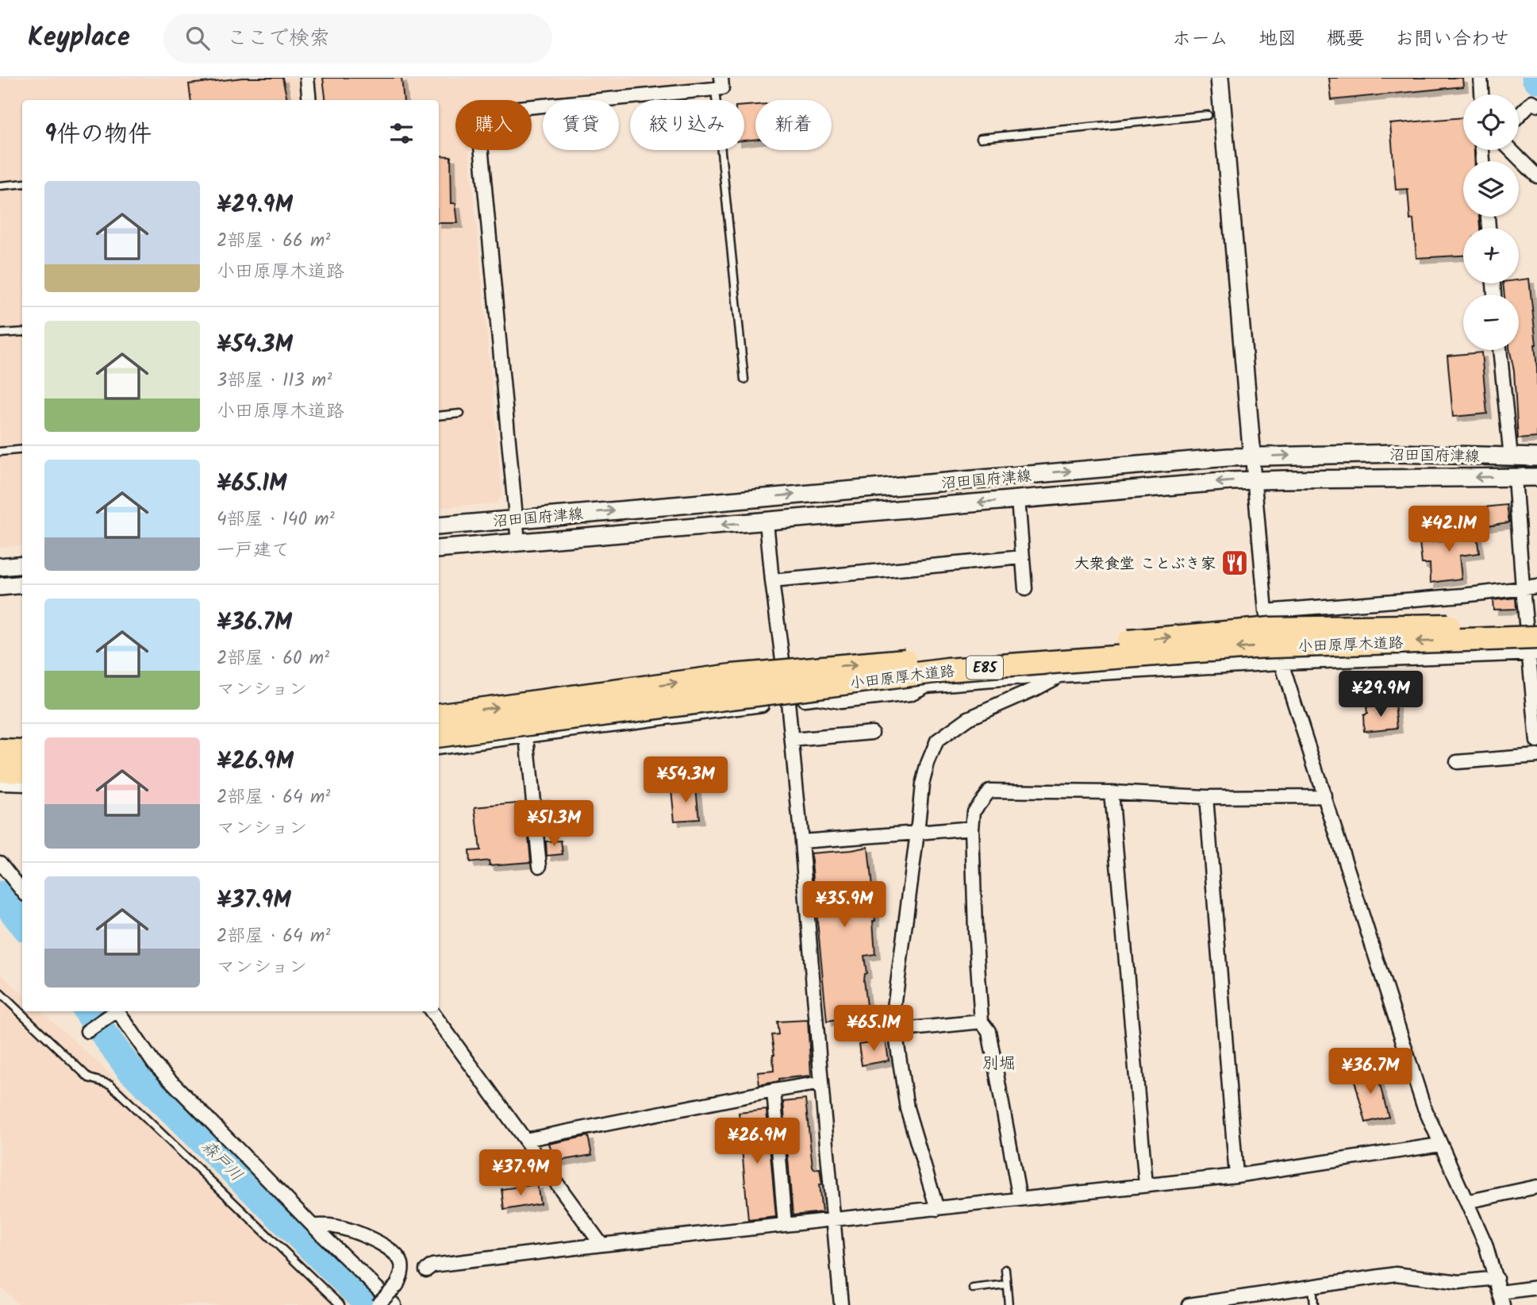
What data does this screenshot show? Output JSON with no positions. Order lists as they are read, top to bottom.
{
  "streets": {
    "highway": ["小田原厚木道路", "E85"],
    "main road": ["沼田国府津線"]
  },
  "districts": ["別堀"],
  "water": ["森戸川"],
  "places": {
    "restaurant": ["大衆食堂 ことぶき家"]
  },
  "page": {
    "header": "Keyplace",
    "search": "ここで検索",
    "nav": [
      "ホーム",
      "地図",
      "概要",
      "お問い合わせ"
    ],
    "map_buttons": ["+", "−"],
    "chip": [
      "購入",
      "賃貸",
      "絞り込み",
      "新着"
    ],
    "heading": "9件の物件",
    "list": [
      {
        "name": "¥29.9M",
        "note": "2部屋 · 66 m² · 小田原厚木道路"
      },
      {
        "name": "¥54.3M",
        "note": "3部屋 · 113 m² · 小田原厚木道路"
      },
      {
        "name": "¥65.1M",
        "note": "4部屋 · 140 m² · 一戸建て"
      },
      {
        "name": "¥36.7M",
        "note": "2部屋 · 60 m² · マンション"
      },
      {
        "name": "¥26.9M",
        "note": "2部屋 · 64 m² · マンション"
      },
      {
        "name": "¥37.9M",
        "note": "2部屋 · 64 m² · マンション"
      }
    ],
    "price": [
      "¥42.1M",
      "¥29.9M",
      "¥54.3M",
      "¥51.3M",
      "¥35.9M",
      "¥65.1M",
      "¥36.7M",
      "¥26.9M",
      "¥37.9M"
    ]
  }
}
